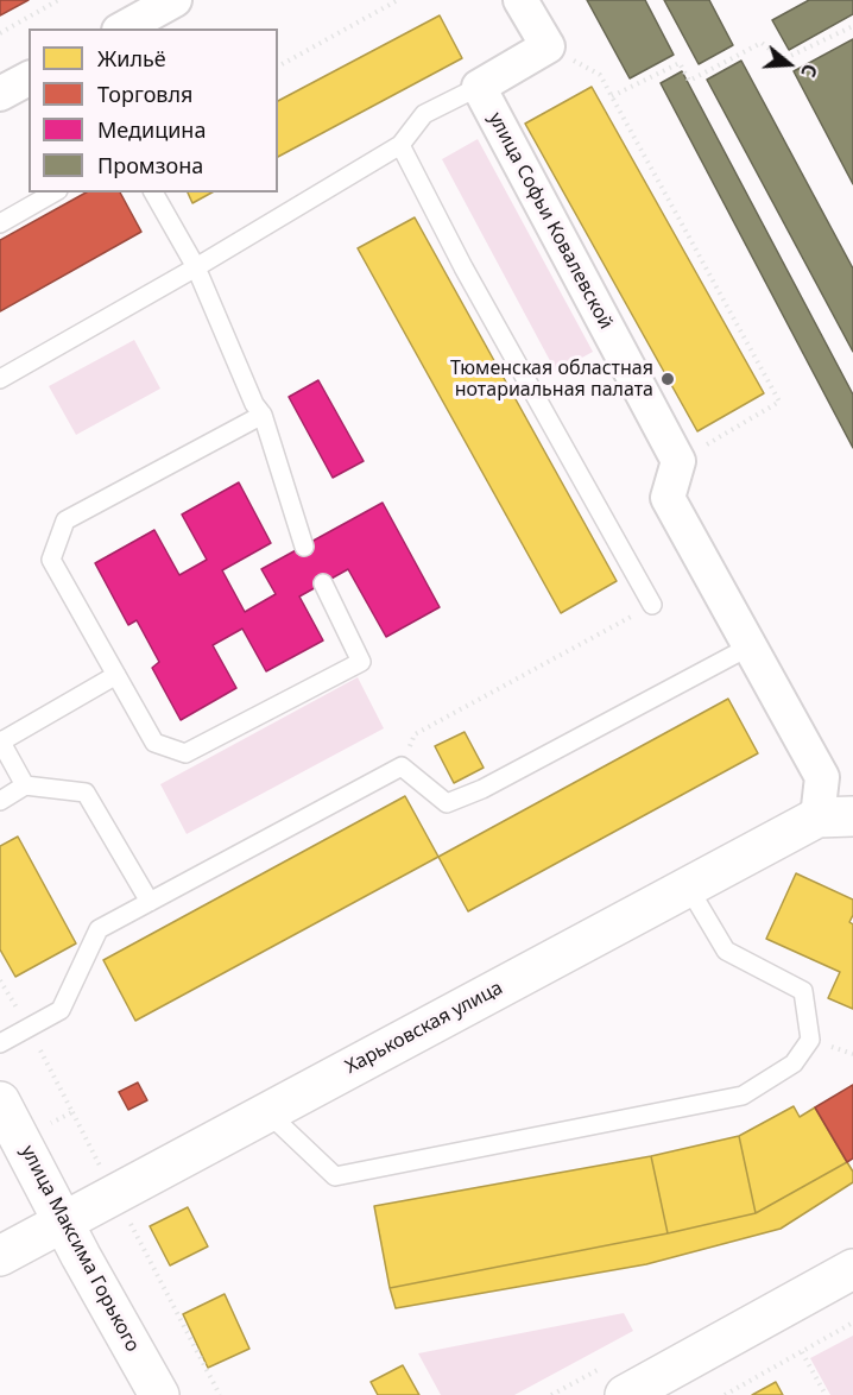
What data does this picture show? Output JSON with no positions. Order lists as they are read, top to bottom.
{
  "streets": {
    "street": ["улица Софьи Ковалевской", "Харьковская улица", "улица Максима Горького"]
  },
  "crossings": [
    ["Харьковская улица", "улица Максима Горького"]
  ],
  "places": ["Тюменская областная нотариальная палата"],
  "legend": [
    "Жильё",
    "Торговля",
    "Медицина",
    "Промзона"
  ],
  "north": "right"
}
